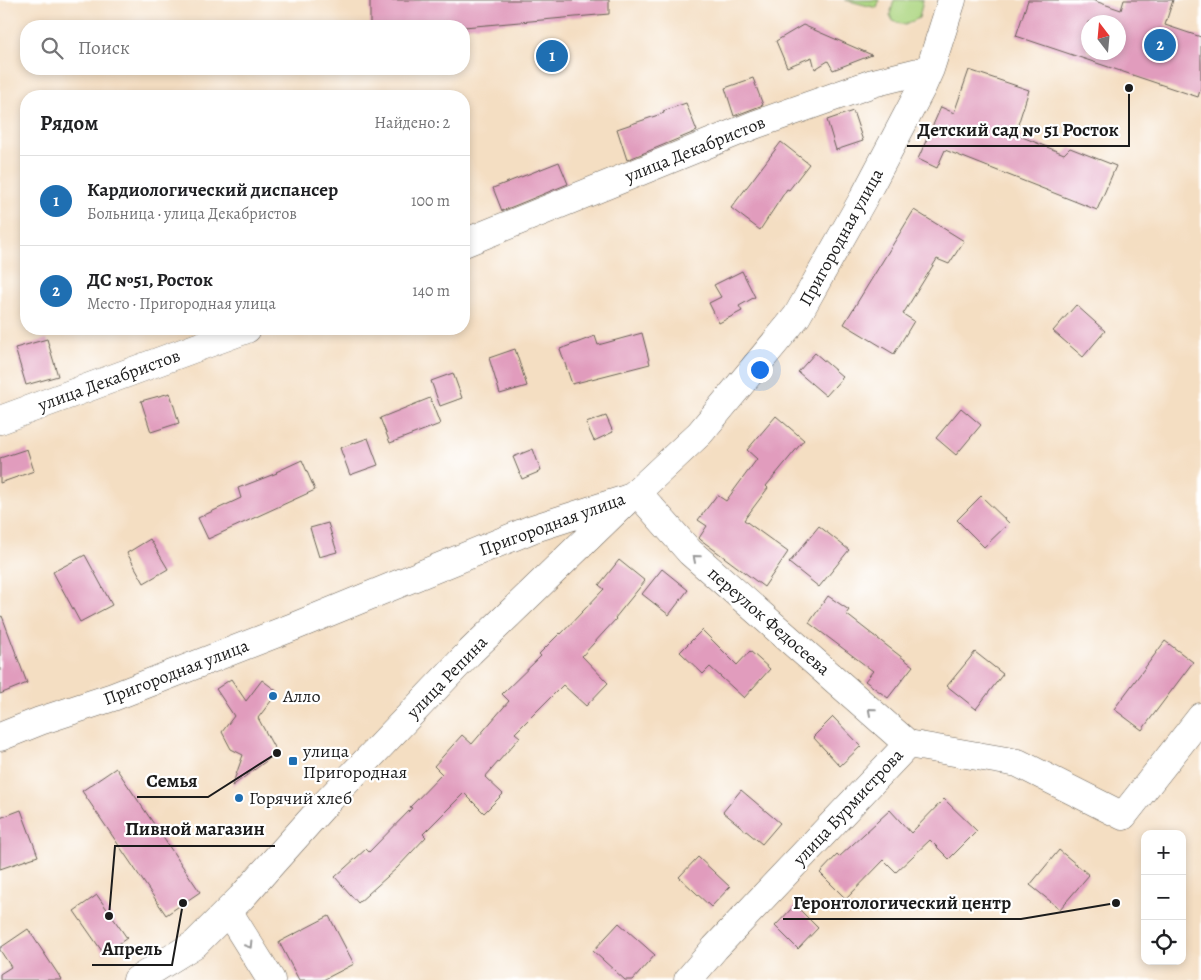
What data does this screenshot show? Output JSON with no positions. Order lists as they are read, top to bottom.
{
  "streets": {
    "street": [
      "улица Декабристов",
      "Пригородная улица",
      "переулок Федосеева",
      "улица Репина",
      "улица Бурмистрова"
    ]
  },
  "crossings": [
    ["улица Декабристов", "Пригородная улица"],
    ["Пригородная улица", "переулок Федосеева"],
    ["Пригородная улица", "улица Репина"],
    ["переулок Федосеева", "улица Репина"],
    ["переулок Федосеева", "улица Бурмистрова"]
  ],
  "one_way": ["переулок Федосеева"],
  "places": {
    "other": [
      "Детский сад № 51 Росток",
      "Алло",
      "Семья",
      "Горячий хлеб",
      "Апрель",
      "Геронтологический центр",
      "Пивной магазин"
    ],
    "transit": ["улица Пригородная"]
  },
  "north": "top",
  "page": {
    "search": "Поиск",
    "pins": ["2", "1"],
    "heading": ["Рядом", "Найдено: 2"],
    "list": [
      {
        "mark": "1",
        "name": "Кардиологический диспансер",
        "note": "Больница · улица Декабристов",
        "value": "100 m"
      },
      {
        "mark": "2",
        "name": "ДС №51, Росток",
        "note": "Место · Пригородная улица",
        "value": "140 m"
      }
    ],
    "map_buttons": ["+", "−"]
  }
}
